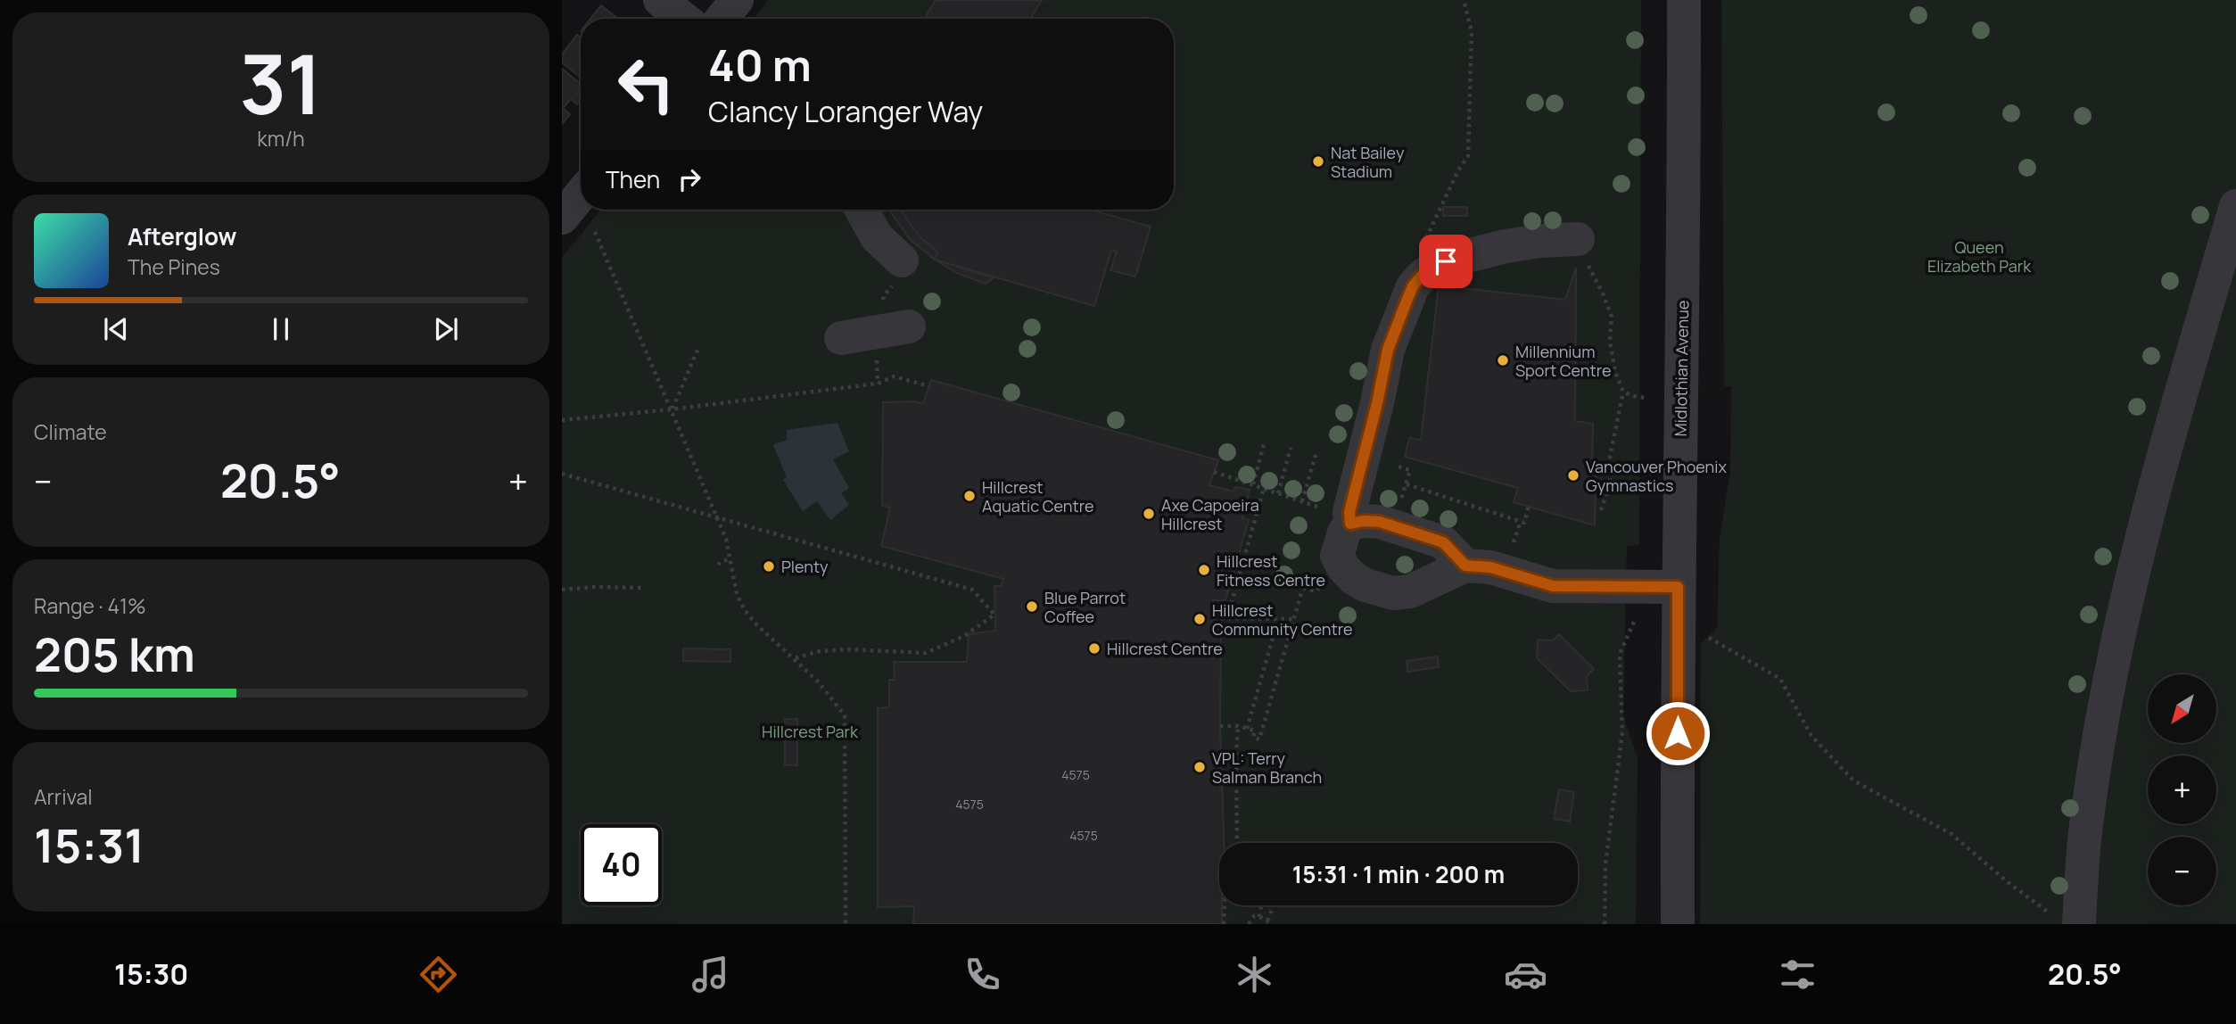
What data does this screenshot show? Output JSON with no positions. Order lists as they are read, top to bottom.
{
  "streets": {
    "street": ["Midlothian Avenue"]
  },
  "parks": ["Queen Elizabeth Park", "Hillcrest Park"],
  "places": [
    "Nat Bailey Stadium",
    "Millennium Sport Centre",
    "Vancouver Phoenix Gymnastics",
    "Hillcrest Aquatic Centre",
    "Axe Capoeira Hillcrest",
    "Plenty",
    "Hillcrest Fitness Centre",
    "Blue Parrot Coffee",
    "Hillcrest Community Centre",
    "Hillcrest Centre",
    "VPL: Terry Salman Branch"
  ],
  "house_numbers": ["4575", "4575", "4575"],
  "north": "bottom left",
  "page": {
    "tile": [
      ["31", "km/h"],
      "Climate",
      ["Range · 41%", "205 km"],
      ["Arrival", "15:31"]
    ],
    "turn": ["40 m", "Clancy Loranger Way"],
    "then": "Then",
    "song": ["Afterglow", "The Pines"],
    "heat": ["−", "20.5°", "+"],
    "map_buttons": ["+", "−"],
    "limit": "40",
    "trip": "15:31 · 1 min · 200 m",
    "tabs": ["15:30", "20.5°"]
  }
}
